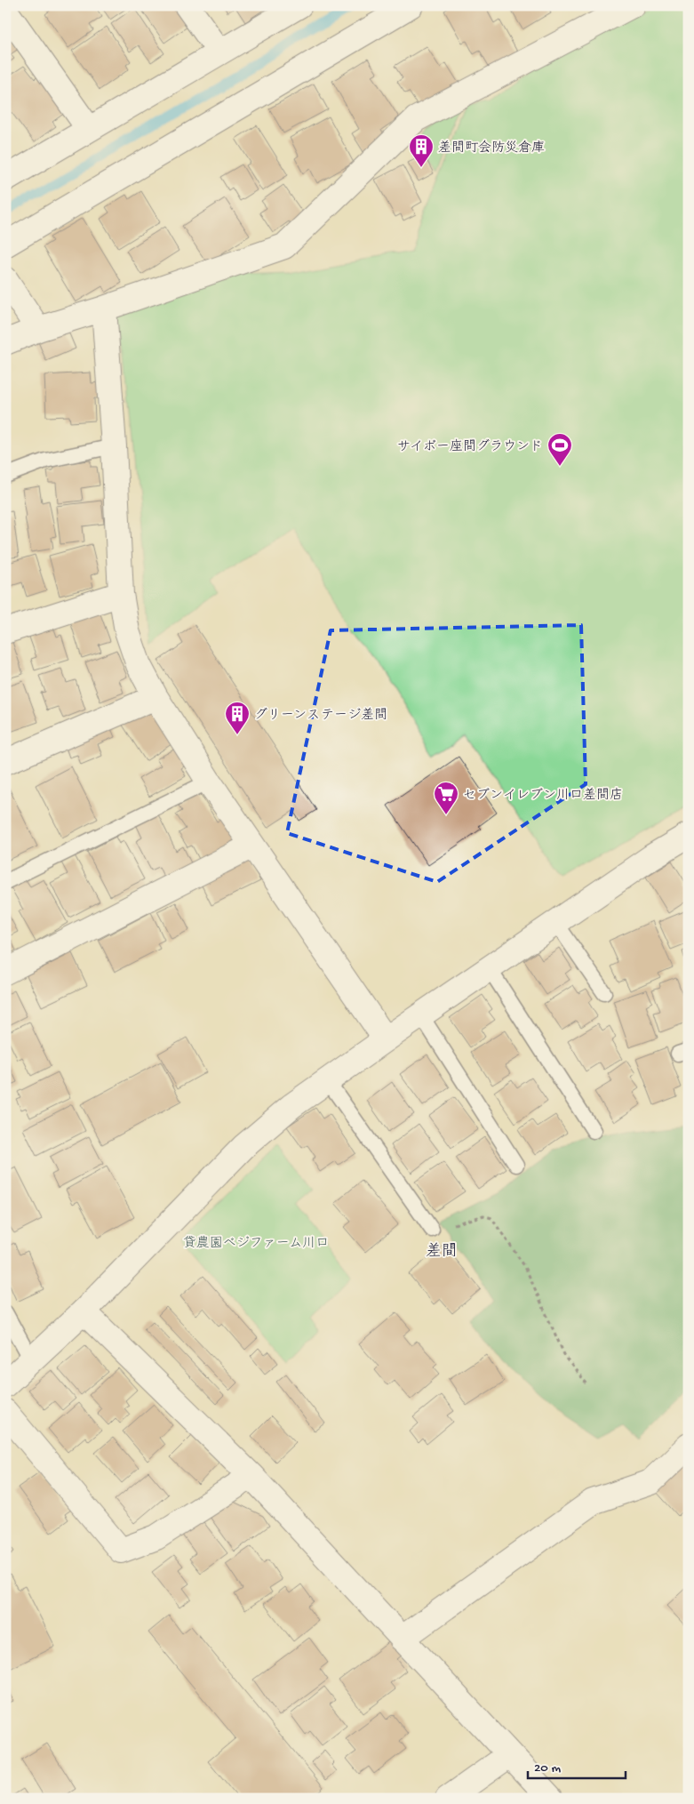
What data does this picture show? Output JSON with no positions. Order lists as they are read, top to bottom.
{
  "districts": ["差間"],
  "parks": ["貸農園ベジファーム川口"],
  "places": {
    "building": ["差間町会防災倉庫", "グリーンステージ差間"],
    "sports": ["サイボー座間グラウンド"],
    "supermarket": ["セブンイレブン川口差間店"]
  },
  "scale_bar": "20 m"
}
